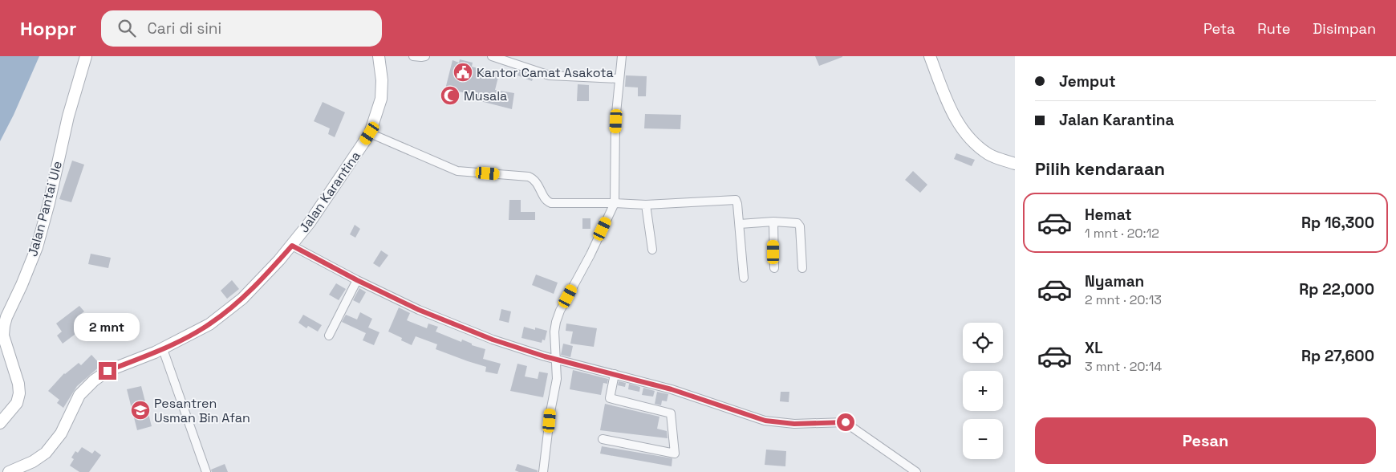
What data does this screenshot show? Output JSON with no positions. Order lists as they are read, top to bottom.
{
  "streets": {
    "street": ["Jalan Karantina", "Jalan Pantai Ule"]
  },
  "places": {
    "public building": ["Kantor Camat Asakota"],
    "mosque": ["Musala"],
    "school or university": ["Pesantren Usman Bin Afan"]
  },
  "page": {
    "header": "Hoppr",
    "search": "Cari di sini",
    "nav": ["Peta", "Rute", "Disimpan"],
    "banner": ["Jemput", "Jalan Karantina"],
    "heading": "Pilih kendaraan",
    "list": [
      {
        "name": "Hemat",
        "note": "1 mnt · 20:12",
        "value": "Rp 16,300"
      },
      {
        "name": "Nyaman",
        "note": "2 mnt · 20:13",
        "value": "Rp 22,000"
      },
      {
        "name": "XL",
        "note": "3 mnt · 20:14",
        "value": "Rp 27,600"
      }
    ],
    "bubble": "2 mnt",
    "map_buttons": ["+", "−"],
    "buttons": "Pesan"
  }
}
